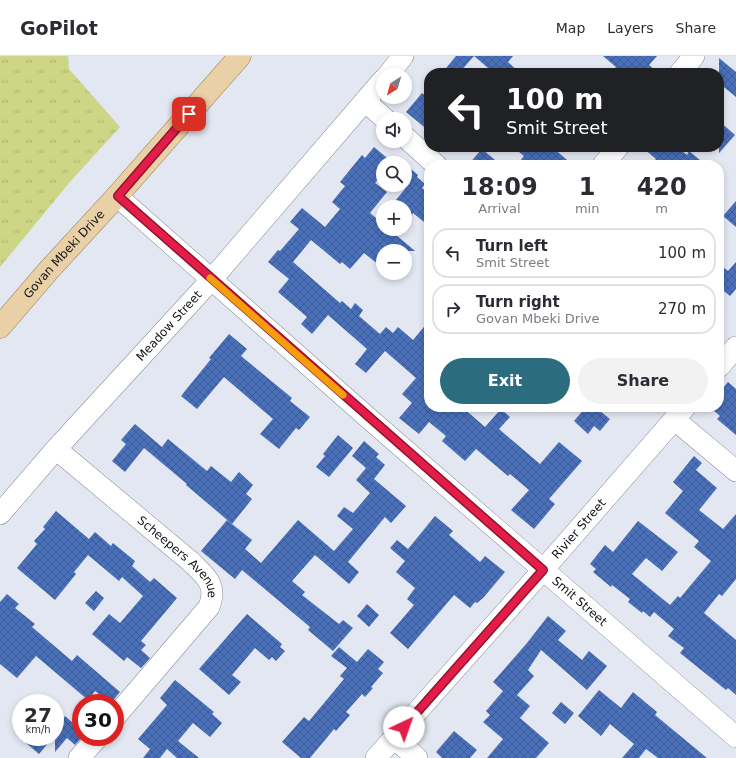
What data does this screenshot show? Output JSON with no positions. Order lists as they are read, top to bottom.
{
  "streets": {
    "main road": ["Govan Mbeki Drive"],
    "street": [
      "Meadow Street",
      "Rivier Street",
      "Scheepers Avenue",
      "Smit Street"
    ]
  },
  "crossings": [
    ["Govan Mbeki Drive", "Smit Street"],
    ["Meadow Street", "Scheepers Avenue"],
    ["Meadow Street", "Smit Street"],
    ["Rivier Street", "Smit Street"]
  ],
  "north": "bottom left",
  "page": {
    "header": "GoPilot",
    "nav": ["Map", "Layers", "Share"],
    "map_buttons": ["+", "−"],
    "turn": ["100 m", "Smit Street"],
    "eta": [
      "18:09",
      "Arrival",
      "1",
      "min",
      "420",
      "m"
    ],
    "list": [
      {
        "name": "Turn left",
        "note": "Smit Street",
        "value": "100 m"
      },
      {
        "name": "Turn right",
        "note": "Govan Mbeki Drive",
        "value": "270 m"
      }
    ],
    "buttons": ["Exit", "Share"],
    "speed": "27 km/h",
    "limit": "30"
  }
}
